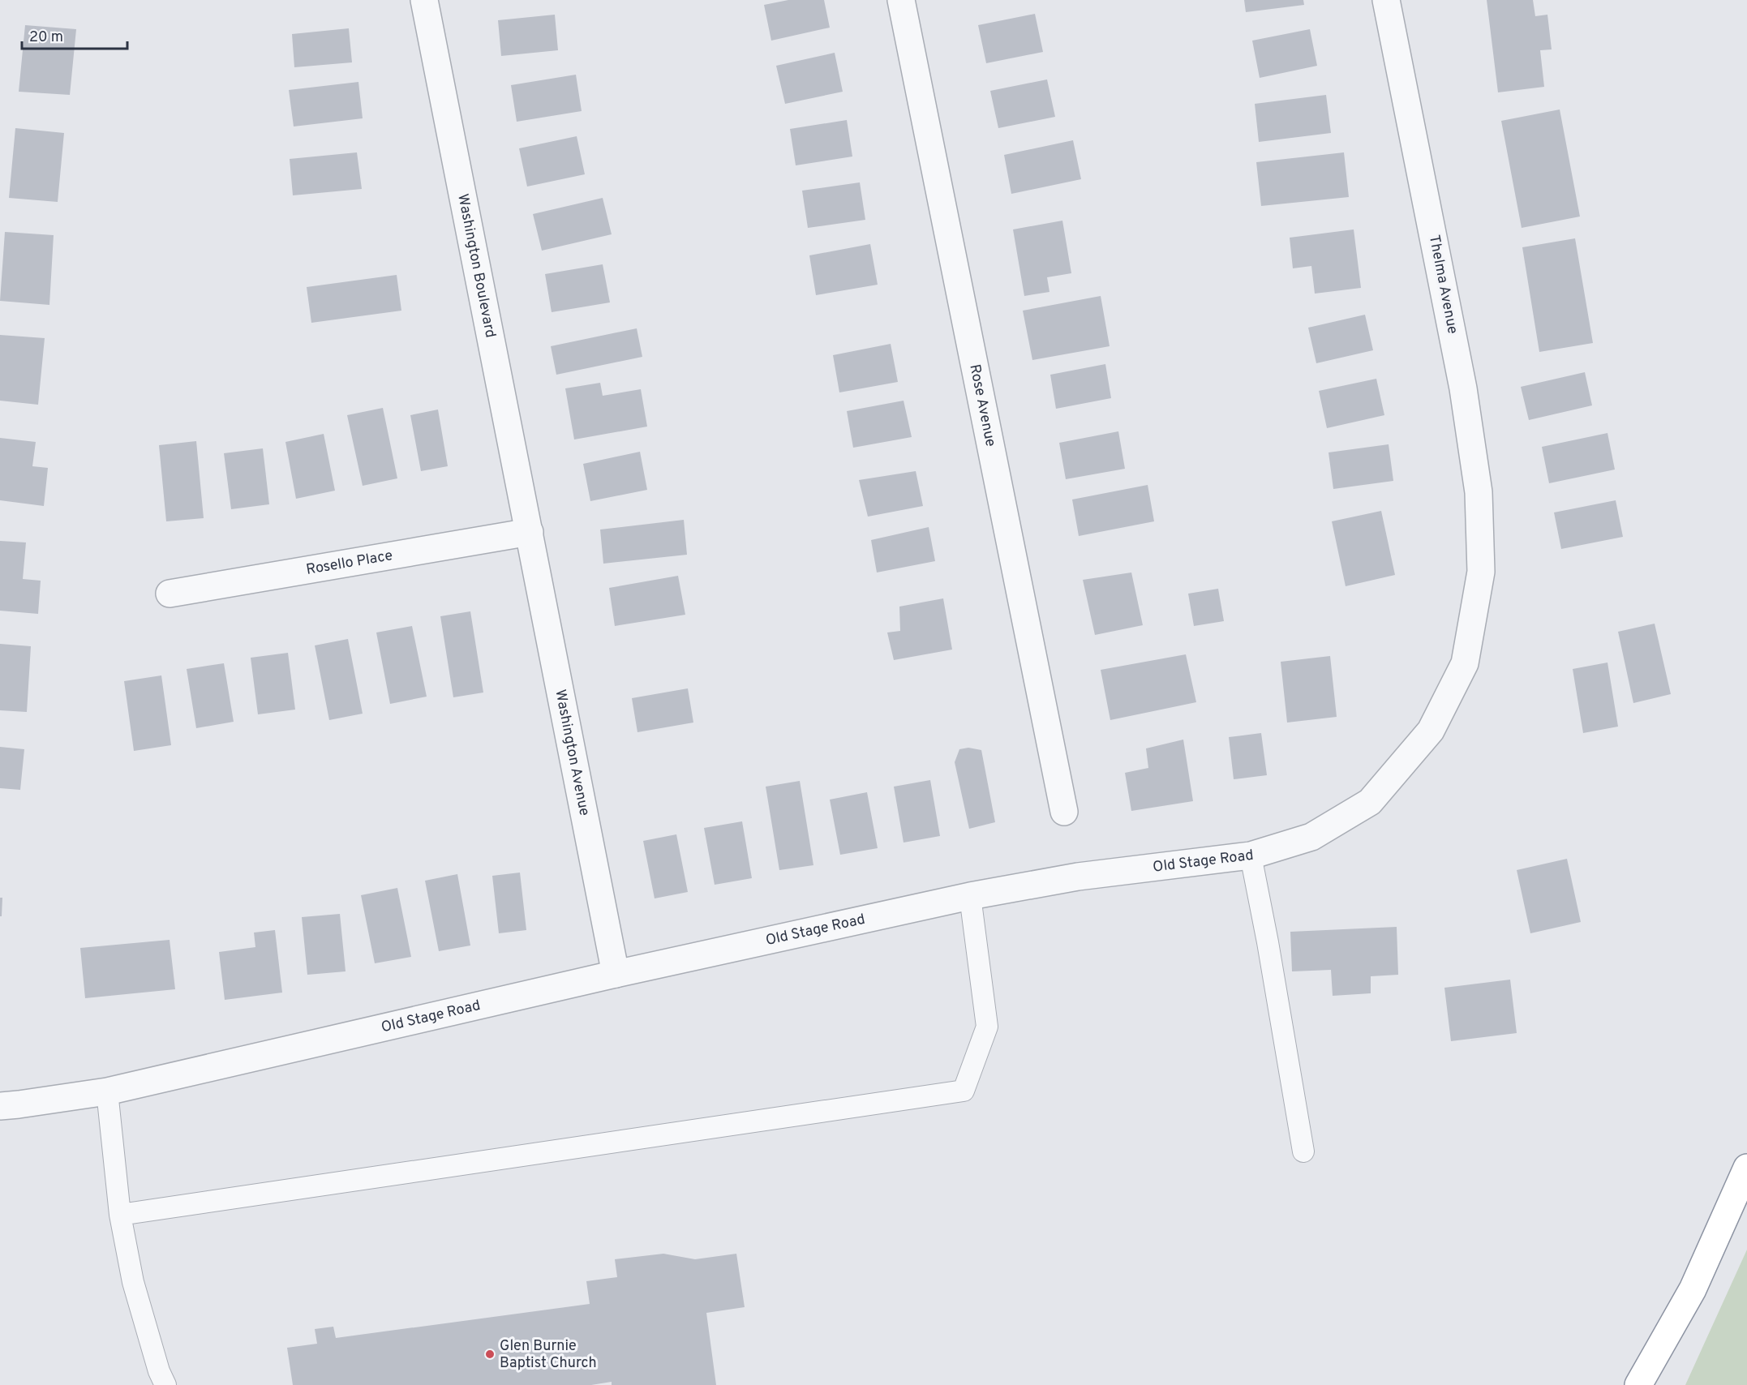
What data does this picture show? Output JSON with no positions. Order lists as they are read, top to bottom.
{
  "streets": {
    "street": [
      "Washington Boulevard",
      "Thelma Avenue",
      "Rose Avenue",
      "Rosello Place",
      "Washington Avenue",
      "Old Stage Road"
    ]
  },
  "crossings": [
    ["Washington Boulevard", "Rosello Place"],
    ["Washington Boulevard", "Washington Avenue"],
    ["Thelma Avenue", "Old Stage Road"],
    ["Rosello Place", "Washington Avenue"],
    ["Washington Avenue", "Old Stage Road"]
  ],
  "places": ["Glen Burnie Baptist Church"],
  "scale_bar": "20 m"
}
